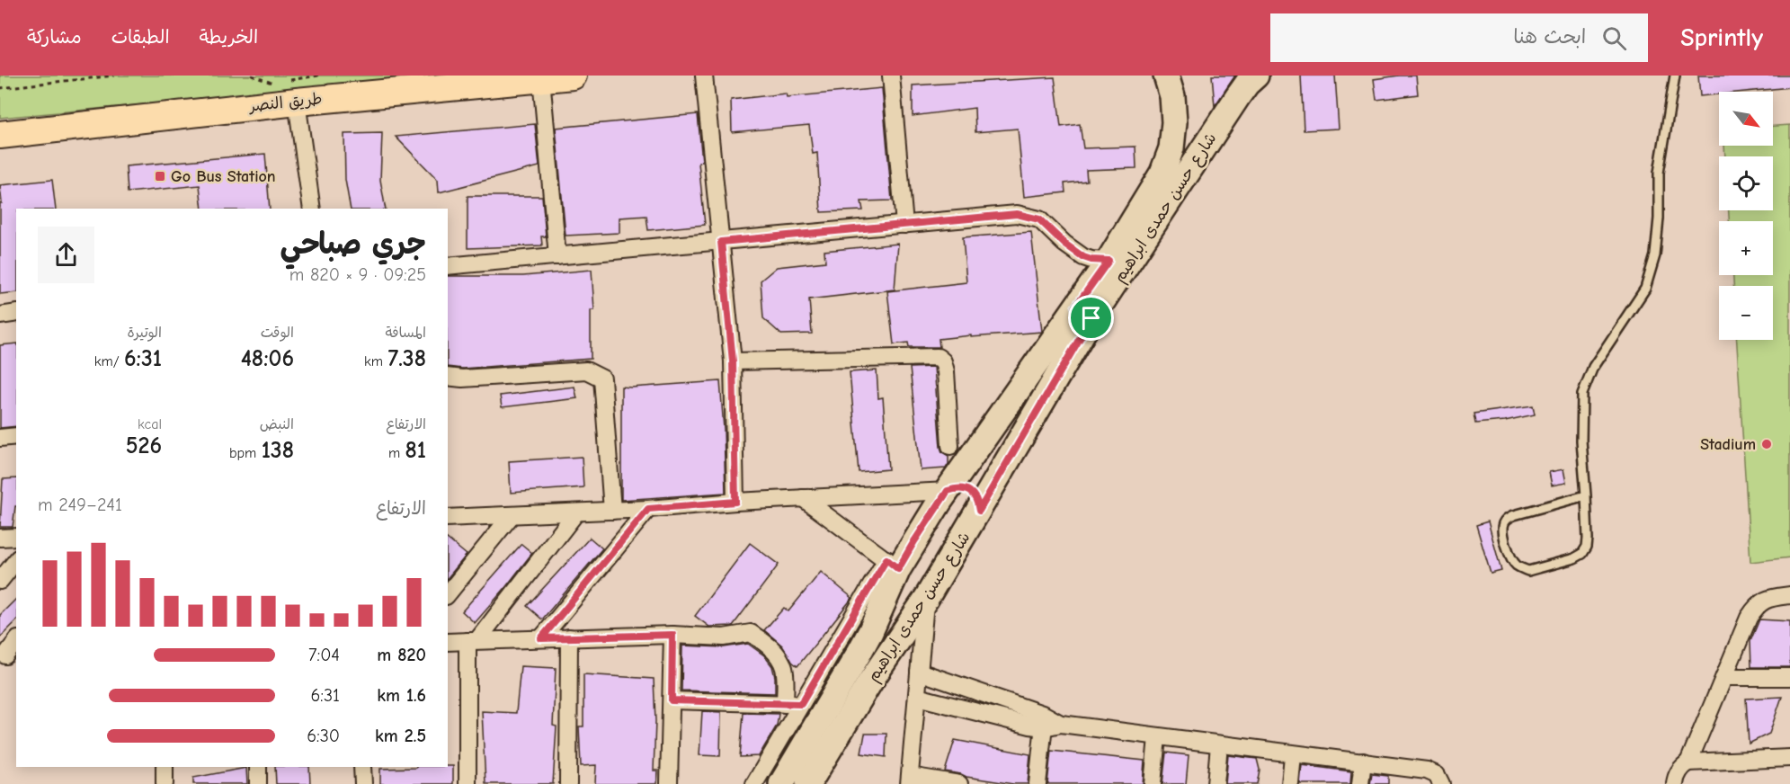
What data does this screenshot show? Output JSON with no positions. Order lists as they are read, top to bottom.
{
  "streets": {
    "main road": ["طريق النصر", "شارع حسن حمدى ابراهيم"]
  },
  "places": {
    "transit": ["Go Bus Station"],
    "other": ["Stadium"]
  },
  "north": "bottom right",
  "page": {
    "header": "Sprintly",
    "search": "ابحث هنا",
    "nav": ["الخريطة", "الطبقات", "مشاركة"],
    "map_buttons": ["+", "−"],
    "heading": ["جري صباحي", "09:25 · 9 × 820 m"],
    "stats": [
      ["المسافة", "7.38 km"],
      ["الوقت", "48:06"],
      ["الوتيرة", "6:31 /km"],
      ["الارتفاع", "81 m"],
      ["النبض", "138 bpm"],
      ["kcal", "526"]
    ],
    "chart": ["الارتفاع", "241–249 m"],
    "list": [
      {
        "name": "820 m",
        "note": "7:04"
      },
      {
        "name": "1.6 km",
        "note": "6:31"
      },
      {
        "name": "2.5 km",
        "note": "6:30"
      }
    ]
  }
}
